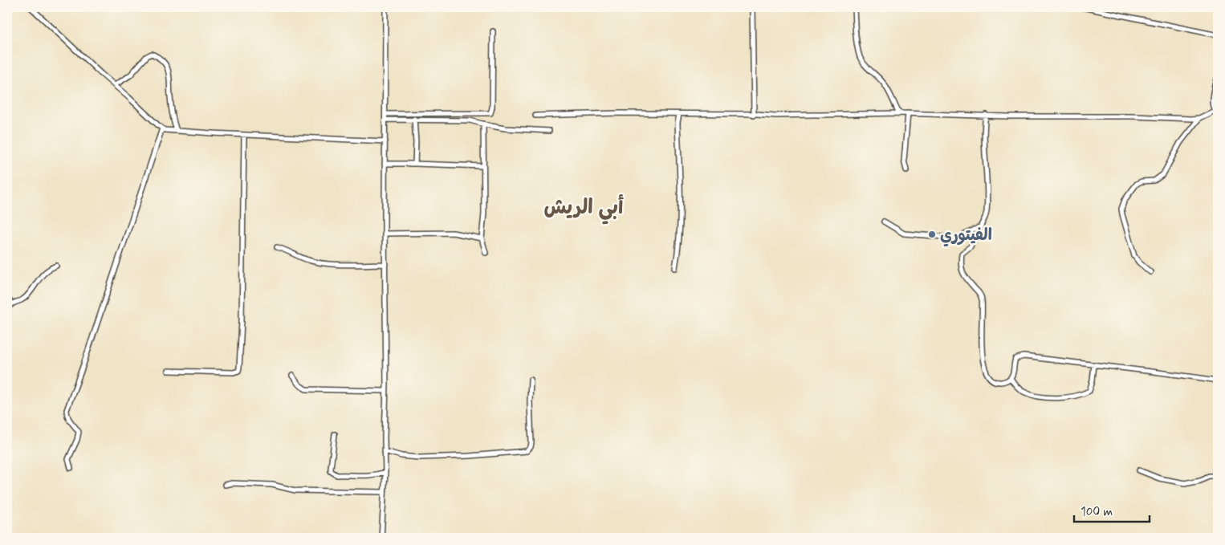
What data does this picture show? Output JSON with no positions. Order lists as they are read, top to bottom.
{
  "districts": ["أبي الريش"],
  "places": ["الفيتوري"],
  "scale_bar": "100 m"
}
